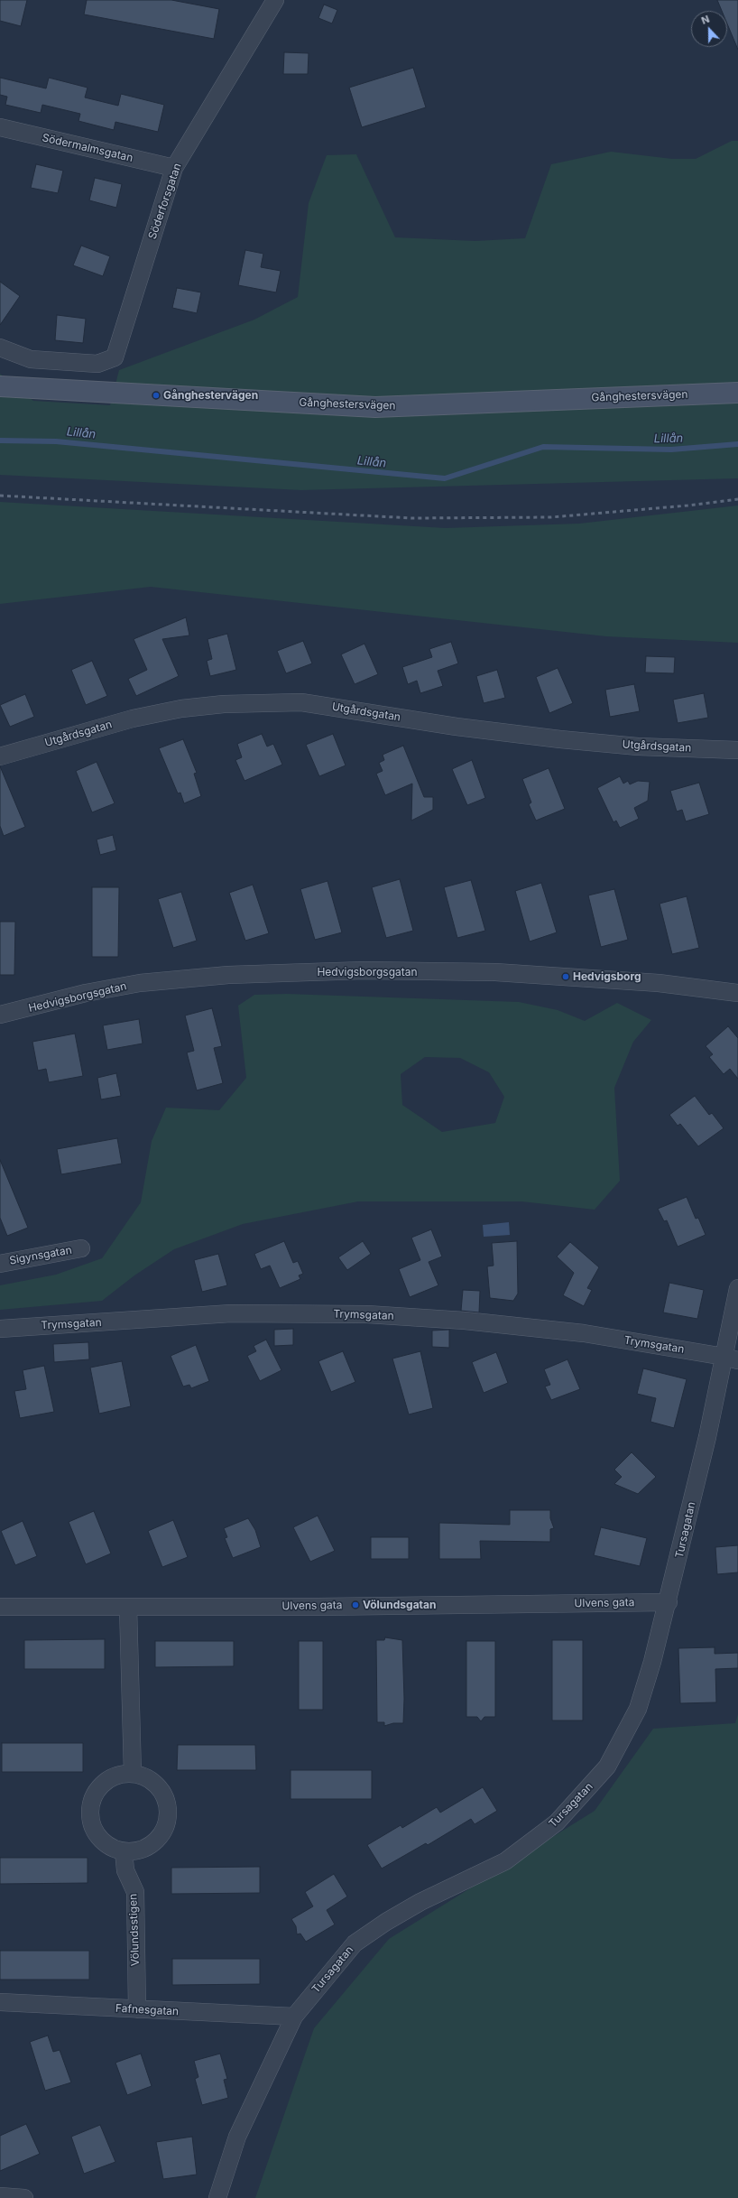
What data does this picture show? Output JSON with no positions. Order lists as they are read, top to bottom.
{
  "streets": {
    "street": [
      "Södermalmsgatan",
      "Söderforsgatan",
      "Gånghestersvägen",
      "Utgårdsgatan",
      "Hedvigsborgsgatan",
      "Sigynsgatan",
      "Trymsgatan",
      "Tursagatan",
      "Ulvens gata",
      "Völundsstigen",
      "Fafnesgatan"
    ]
  },
  "crossings": [
    ["Södermalmsgatan", "Söderforsgatan"],
    ["Trymsgatan", "Tursagatan"],
    ["Tursagatan", "Ulvens gata"],
    ["Tursagatan", "Fafnesgatan"],
    ["Völundsstigen", "Fafnesgatan"]
  ],
  "water": ["Lillån"],
  "places": ["Gånghestervägen", "Hedvigsborg", "Völundsgatan"],
  "north": "top"
}
